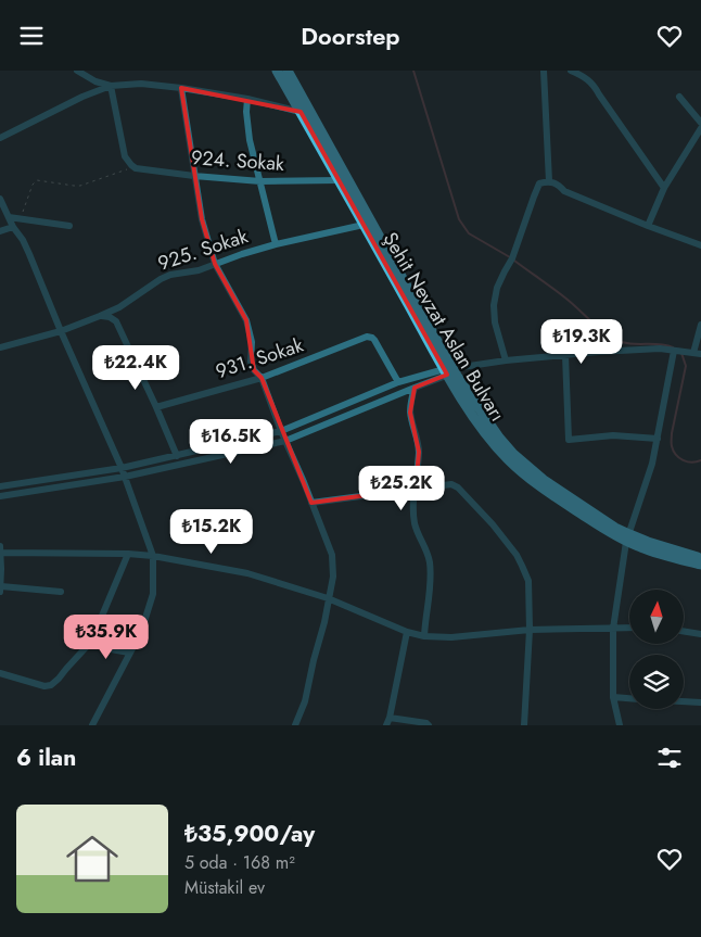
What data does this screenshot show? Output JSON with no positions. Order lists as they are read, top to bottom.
{
  "streets": {
    "main road": ["Şehit Nevzat Aslan Bulvarı"],
    "street": ["924. Sokak", "925. Sokak", "931. Sokak"]
  },
  "crossings": [
    ["924. Sokak", "Şehit Nevzat Aslan Bulvarı"],
    ["925. Sokak", "Şehit Nevzat Aslan Bulvarı"]
  ],
  "north": "top",
  "page": {
    "header": "Doorstep",
    "price": [
      "₺19.3K",
      "₺22.4K",
      "₺16.5K",
      "₺25.2K",
      "₺15.2K",
      "₺35.9K"
    ],
    "heading": "6 ilan",
    "list": [
      {
        "name": "₺35,900/ay",
        "note": "5 oda · 168 m² · Müstakil ev"
      }
    ]
  }
}
